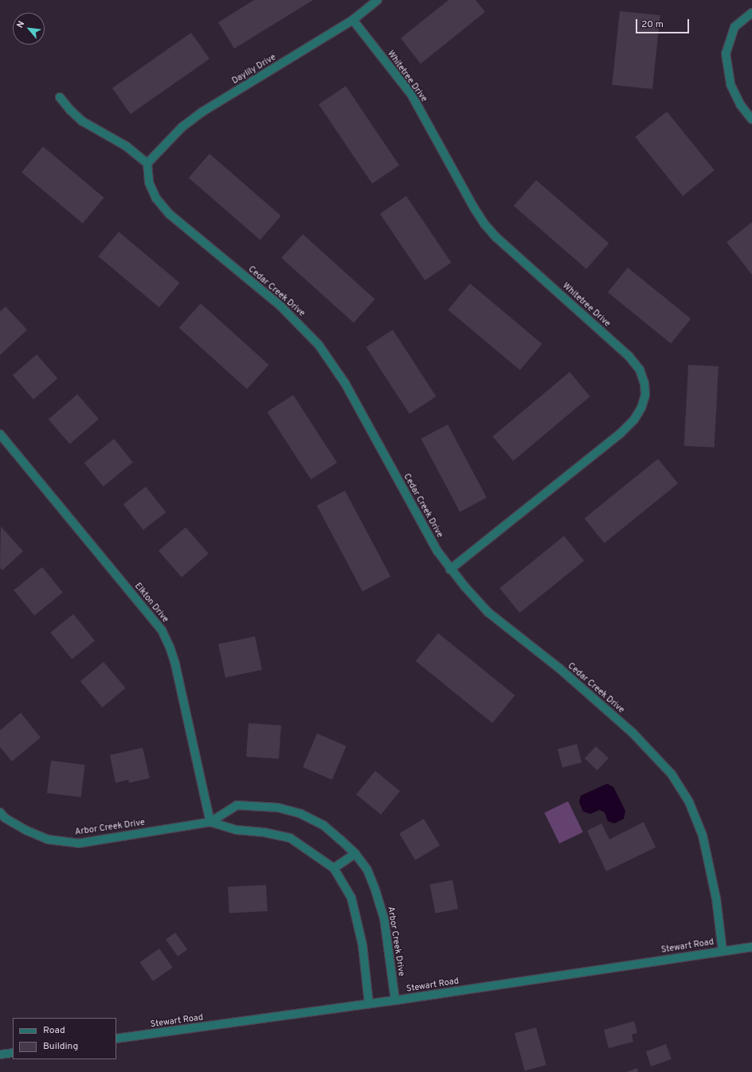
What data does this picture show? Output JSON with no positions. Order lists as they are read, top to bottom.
{
  "streets": {
    "street": [
      "Daylily Drive",
      "Whitetree Drive",
      "Cedar Creek Drive",
      "Elkton Drive",
      "Arbor Creek Drive",
      "Stewart Road"
    ]
  },
  "crossings": [
    ["Daylily Drive", "Whitetree Drive"],
    ["Daylily Drive", "Cedar Creek Drive"],
    ["Whitetree Drive", "Cedar Creek Drive"],
    ["Cedar Creek Drive", "Stewart Road"],
    ["Elkton Drive", "Arbor Creek Drive"],
    ["Arbor Creek Drive", "Stewart Road"]
  ],
  "legend": ["Road", "Building"],
  "scale_bar": "20 m",
  "north": "top left"
}
